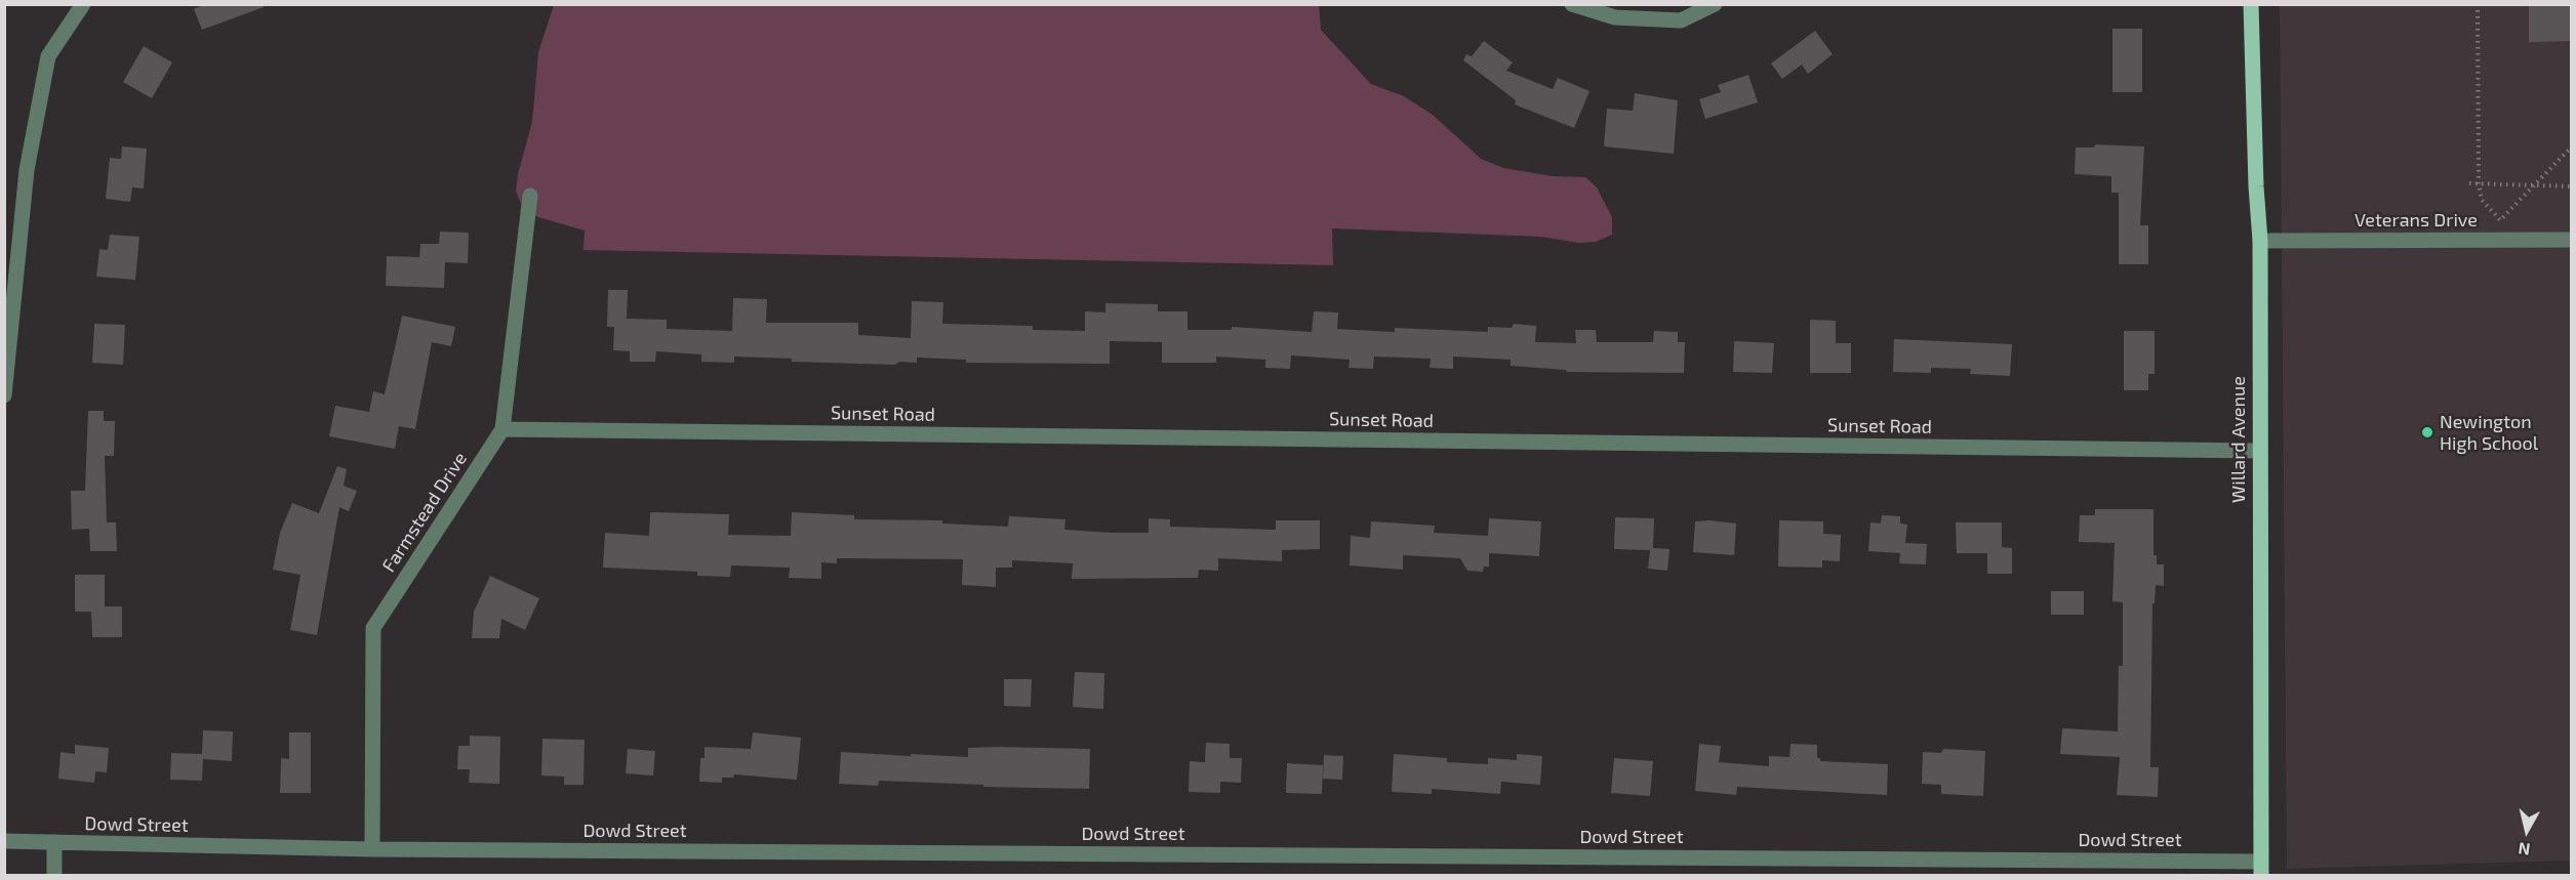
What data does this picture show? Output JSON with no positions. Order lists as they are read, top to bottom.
{
  "streets": {
    "main road": ["Willard Avenue"],
    "street": [
      "Veterans Drive",
      "Sunset Road",
      "Farmstead Drive",
      "Dowd Street"
    ]
  },
  "crossings": [
    ["Veterans Drive", "Willard Avenue"],
    ["Sunset Road", "Willard Avenue"],
    ["Sunset Road", "Farmstead Drive"],
    ["Willard Avenue", "Dowd Street"],
    ["Farmstead Drive", "Dowd Street"]
  ],
  "places": ["Newington High School"],
  "north": "bottom"
}
